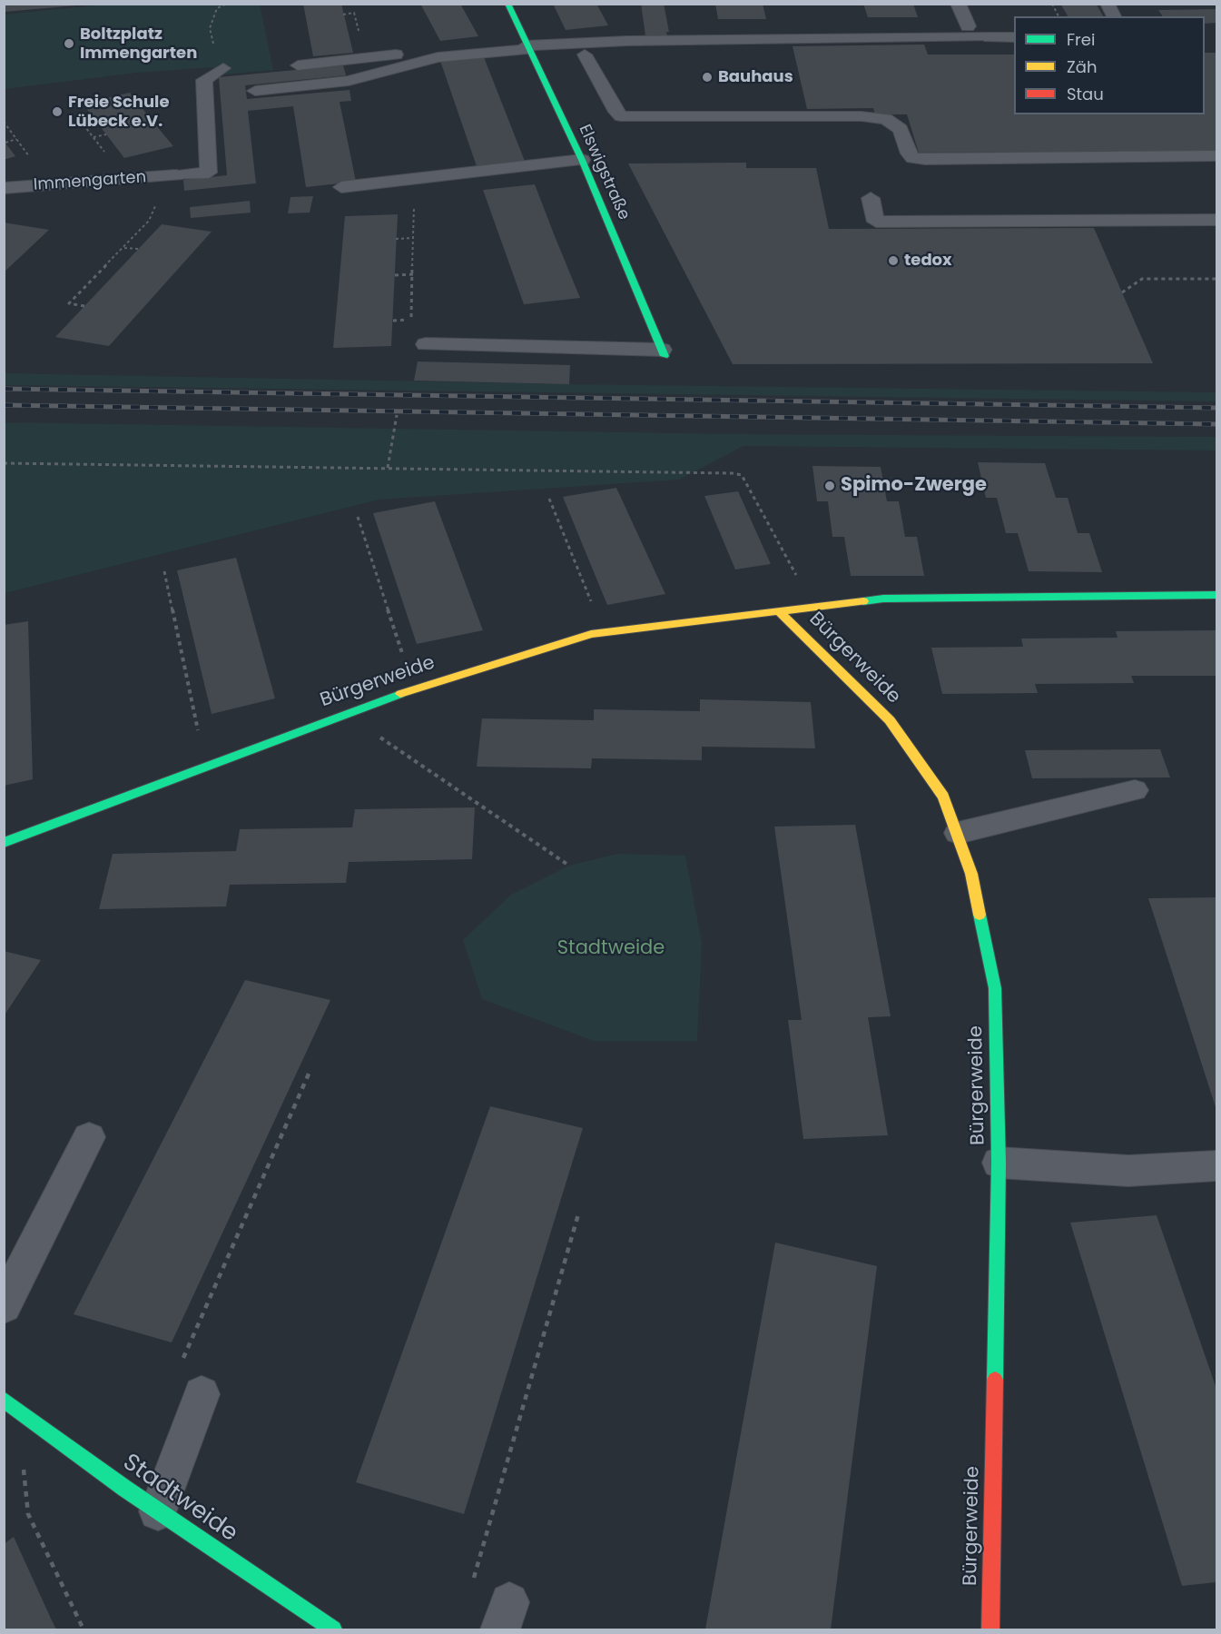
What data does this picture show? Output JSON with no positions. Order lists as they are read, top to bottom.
{
  "streets": {
    "street": [
      "Elswigstraße",
      "Immengarten",
      "Bürgerweide",
      "Stadtweide"
    ]
  },
  "parks": ["Stadtweide"],
  "places": [
    "Boltzplatz Immengarten",
    "Bauhaus",
    "Freie Schule Lübeck e.V.",
    "tedox",
    "Spimo-Zwerge"
  ],
  "legend": ["Frei", "Zäh", "Stau"]
}
